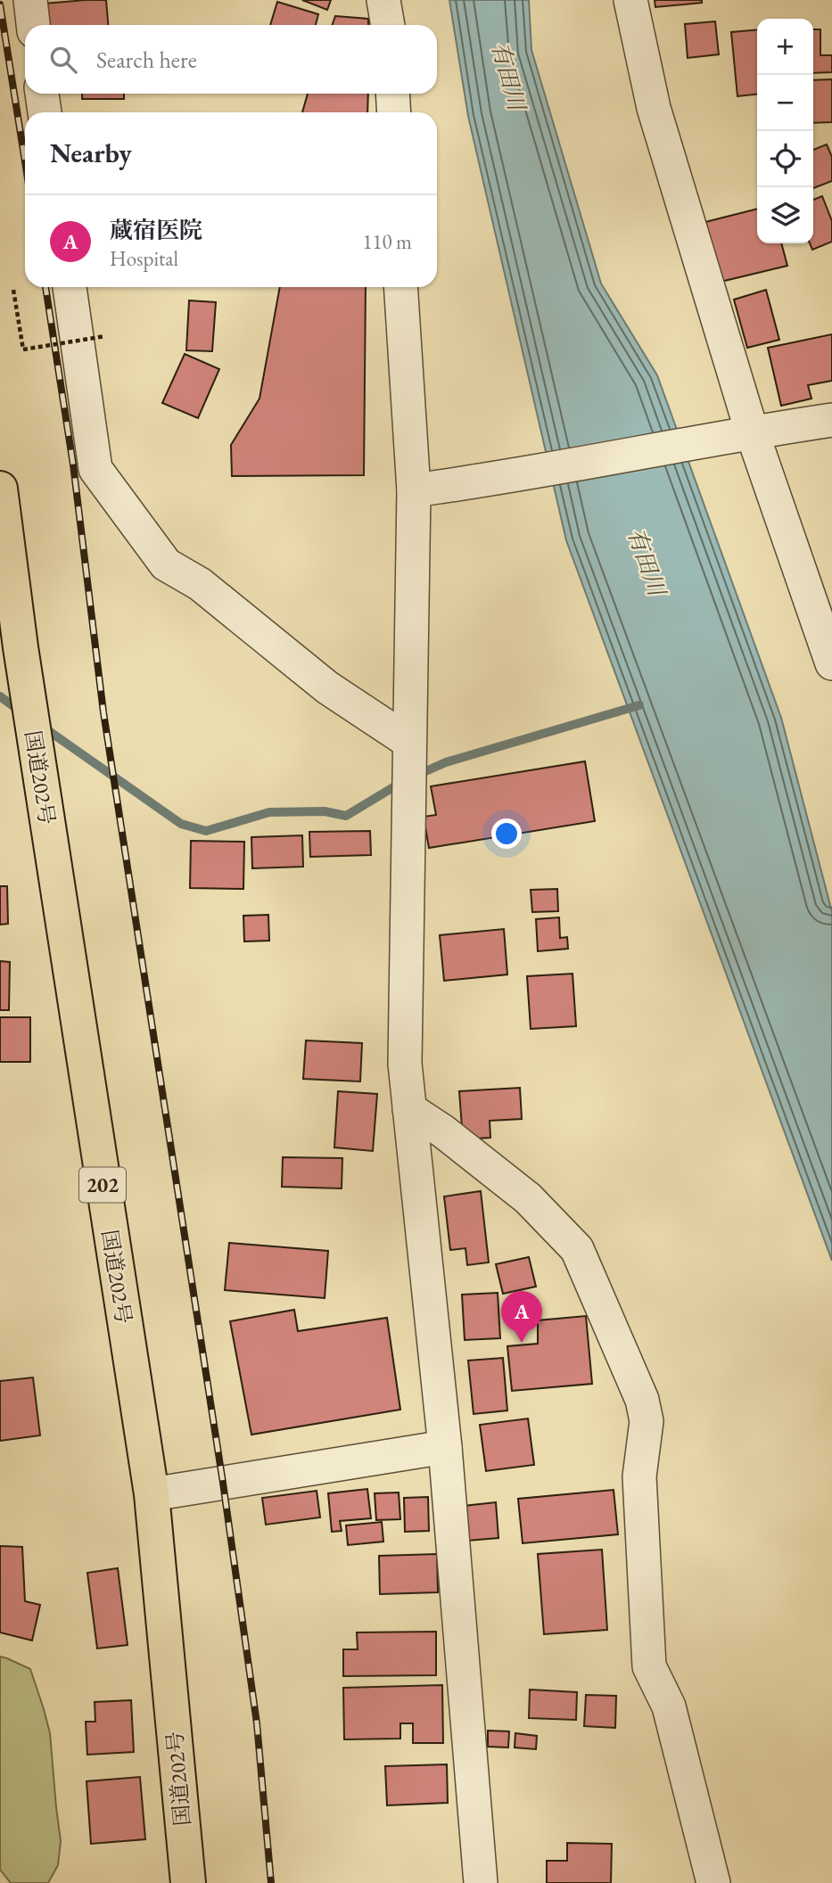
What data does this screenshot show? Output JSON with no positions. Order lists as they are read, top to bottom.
{
  "streets": {
    "highway": ["国道202号", "202"]
  },
  "water": ["有田川"],
  "page": {
    "map_buttons": ["+", "−"],
    "search": "Search here",
    "heading": "Nearby",
    "list": [
      {
        "mark": "A",
        "name": "蔵宿医院",
        "note": "Hospital",
        "value": "110 m"
      }
    ],
    "pins": "A"
  }
}
